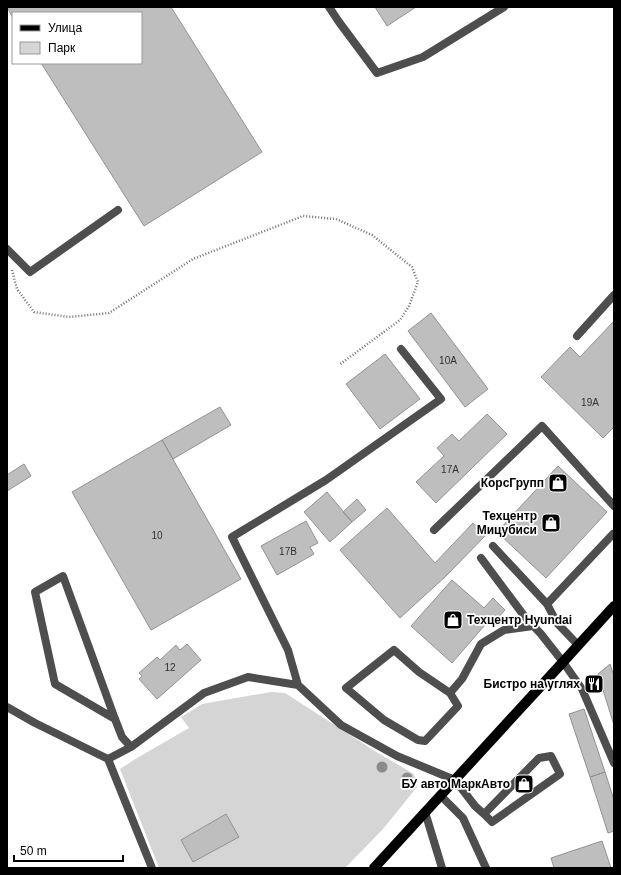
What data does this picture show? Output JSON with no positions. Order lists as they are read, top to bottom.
{
  "places": {
    "shop": [
      "КорсГрупп",
      "Техцентр Мицубиси",
      "Техцентр Hyundai",
      "БУ авто МаркАвто"
    ],
    "restaurant": ["Бистро на углях"]
  },
  "house_numbers": [
    "10А",
    "19А",
    "17А",
    "10",
    "17В",
    "12"
  ],
  "legend": ["Улица", "Парк"],
  "scale_bar": "50 m"
}
